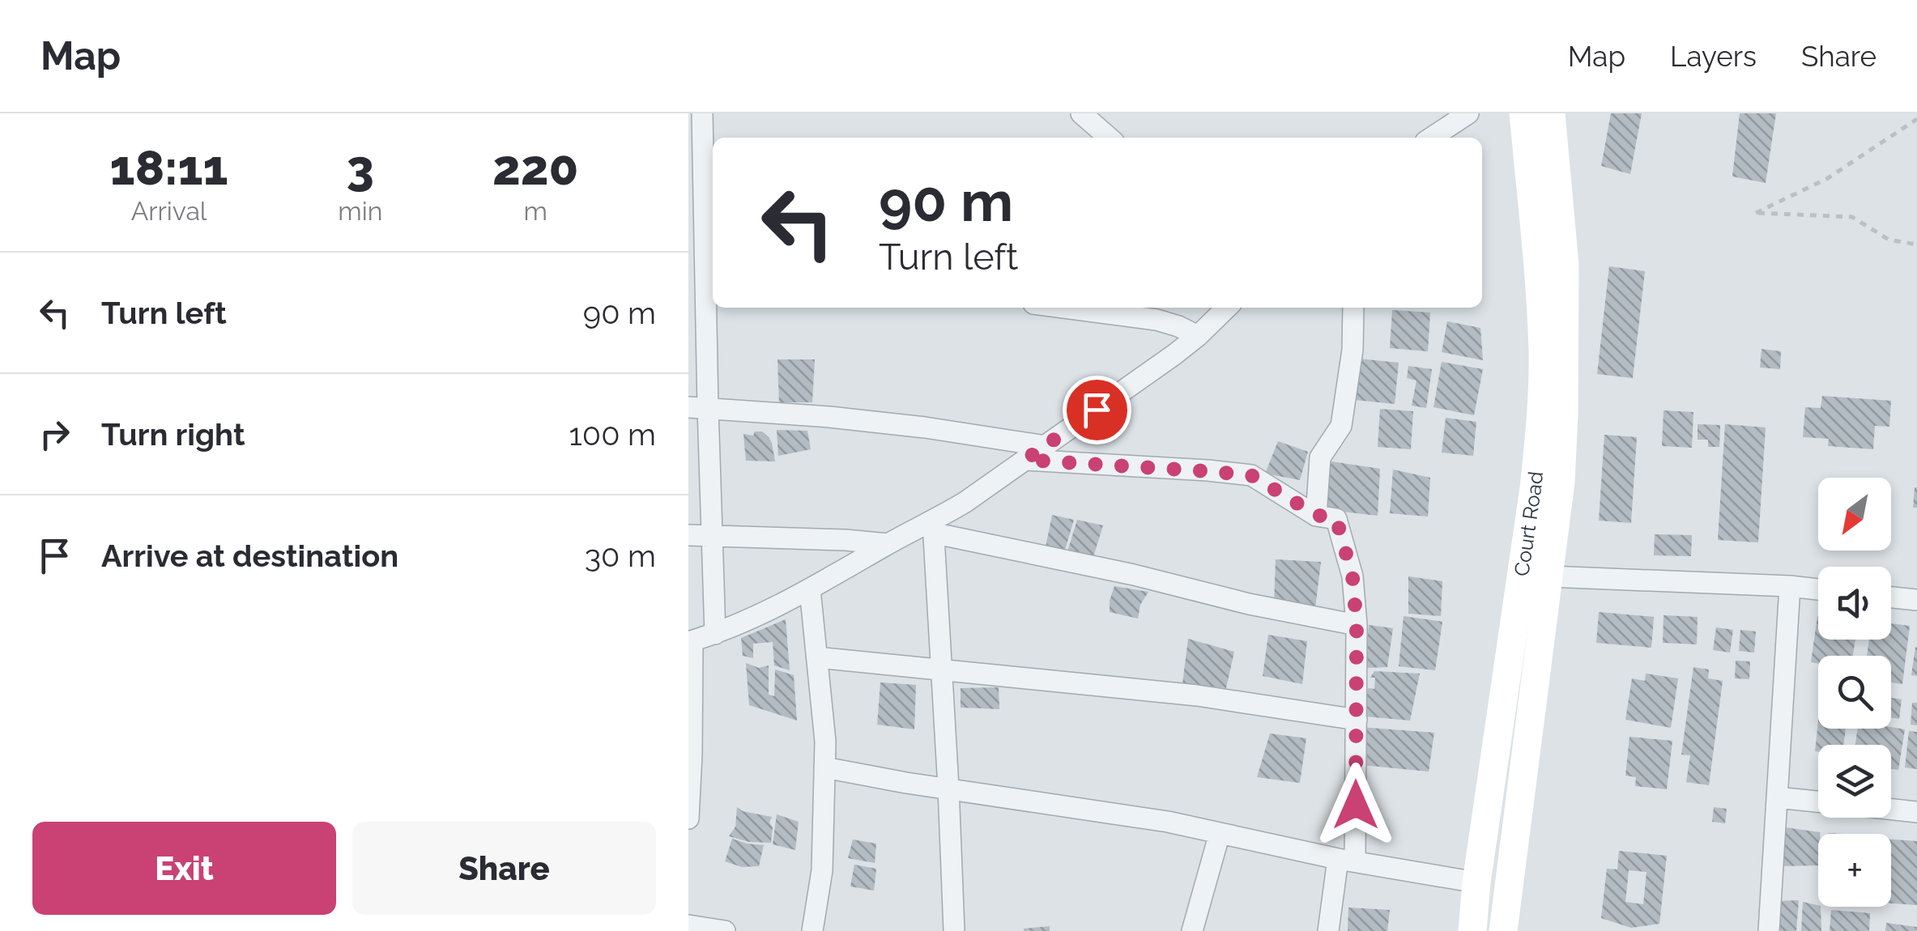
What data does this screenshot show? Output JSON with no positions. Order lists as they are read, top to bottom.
{
  "streets": {
    "main road": ["Court Road"]
  },
  "north": "bottom left",
  "page": {
    "header": "Map",
    "nav": ["Map", "Layers", "Share"],
    "eta": [
      "18:11",
      "Arrival",
      "3",
      "min",
      "220",
      "m"
    ],
    "turn": ["90 m", "Turn left"],
    "list": [
      {
        "name": "Turn left",
        "value": "90 m"
      },
      {
        "name": "Turn right",
        "value": "100 m"
      },
      {
        "name": "Arrive at destination",
        "value": "30 m"
      }
    ],
    "map_buttons": "+",
    "buttons": ["Exit", "Share"]
  }
}
